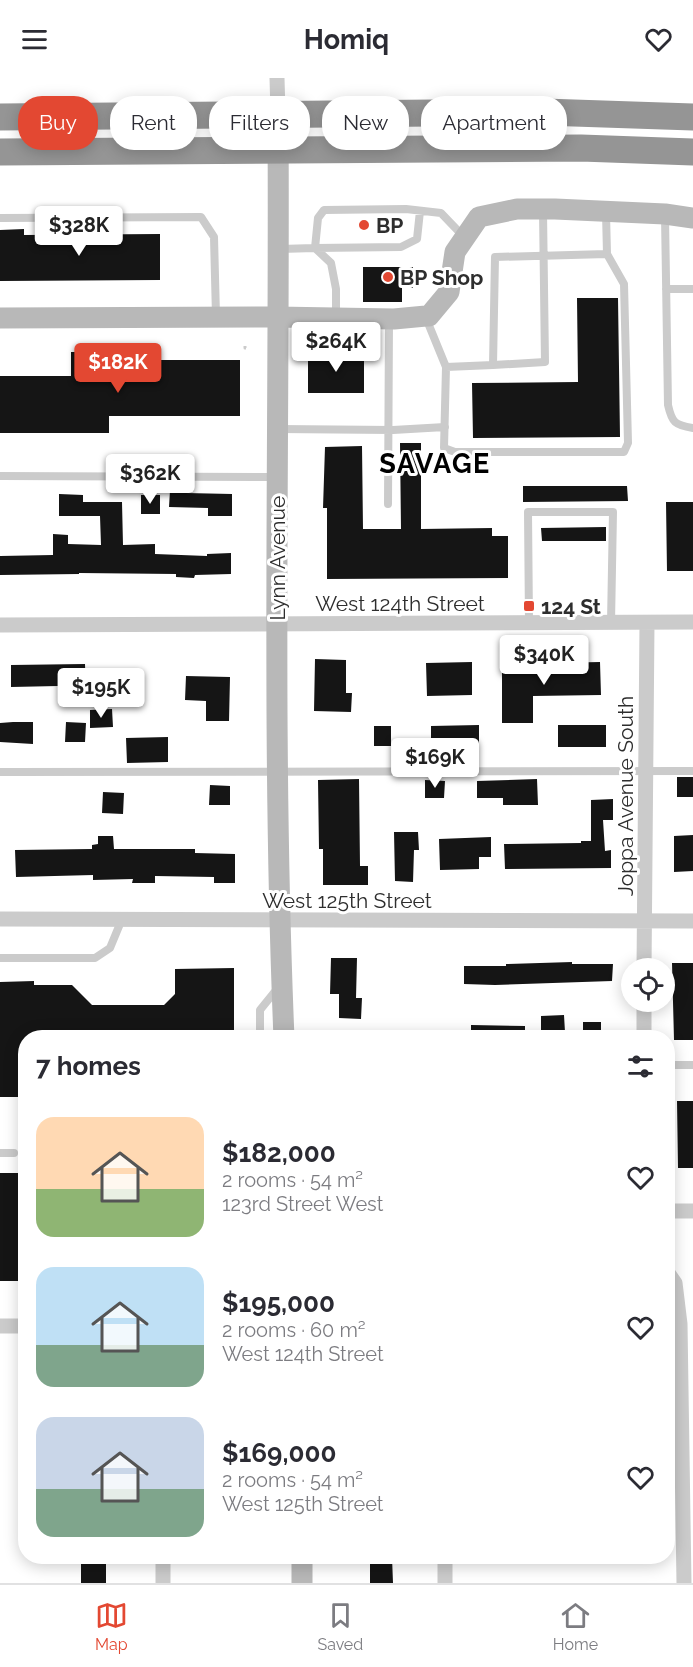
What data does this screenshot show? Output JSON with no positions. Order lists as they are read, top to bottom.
{
  "streets": {
    "main road": ["Lynn Avenue"],
    "street": ["West 124th Street", "Joppa Avenue South", "West 125th Street"]
  },
  "crossings": [
    ["Lynn Avenue", "West 124th Street"],
    ["Lynn Avenue", "West 125th Street"],
    ["West 124th Street", "Joppa Avenue South"],
    ["Joppa Avenue South", "West 125th Street"]
  ],
  "districts": ["SAVAGE"],
  "places": {
    "other": ["BP", "BP Shop"],
    "transit": ["124 St"]
  },
  "page": {
    "header": "Homiq",
    "chip": [
      "Buy",
      "Rent",
      "Filters",
      "New",
      "Apartment"
    ],
    "price": [
      "$328K",
      "$264K",
      "$182K",
      "$362K",
      "$340K",
      "$195K",
      "$169K"
    ],
    "heading": "7 homes",
    "list": [
      {
        "name": "$182,000",
        "note": "2 rooms · 54 m² · 123rd Street West"
      },
      {
        "name": "$195,000",
        "note": "2 rooms · 60 m² · West 124th Street"
      },
      {
        "name": "$169,000",
        "note": "2 rooms · 54 m² · West 125th Street"
      }
    ],
    "tabs": ["Map", "Saved", "Home"]
  }
}
